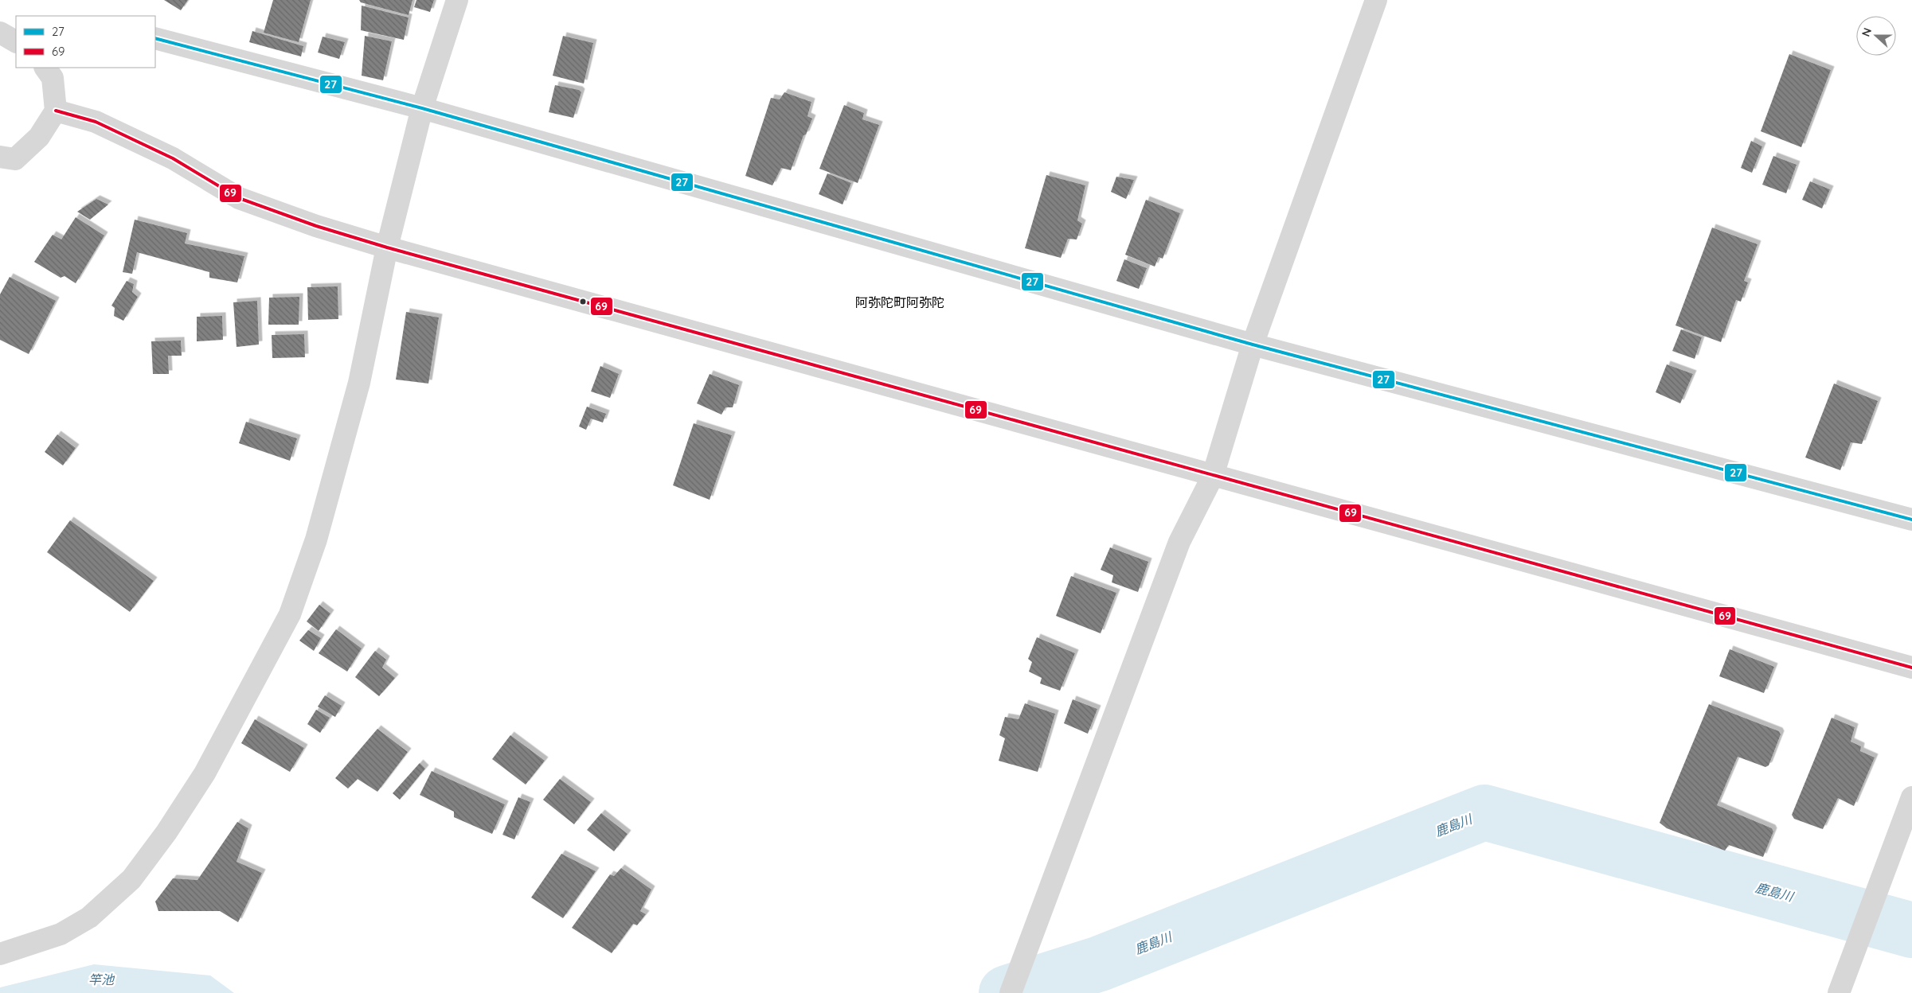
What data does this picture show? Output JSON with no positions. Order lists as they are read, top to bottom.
{
  "districts": ["阿弥陀町阿弥陀"],
  "water": ["鹿島川", "竿池"],
  "lines": ["transit line 27", "transit line 69"],
  "legend": ["27", "69"],
  "north": "left"
}
